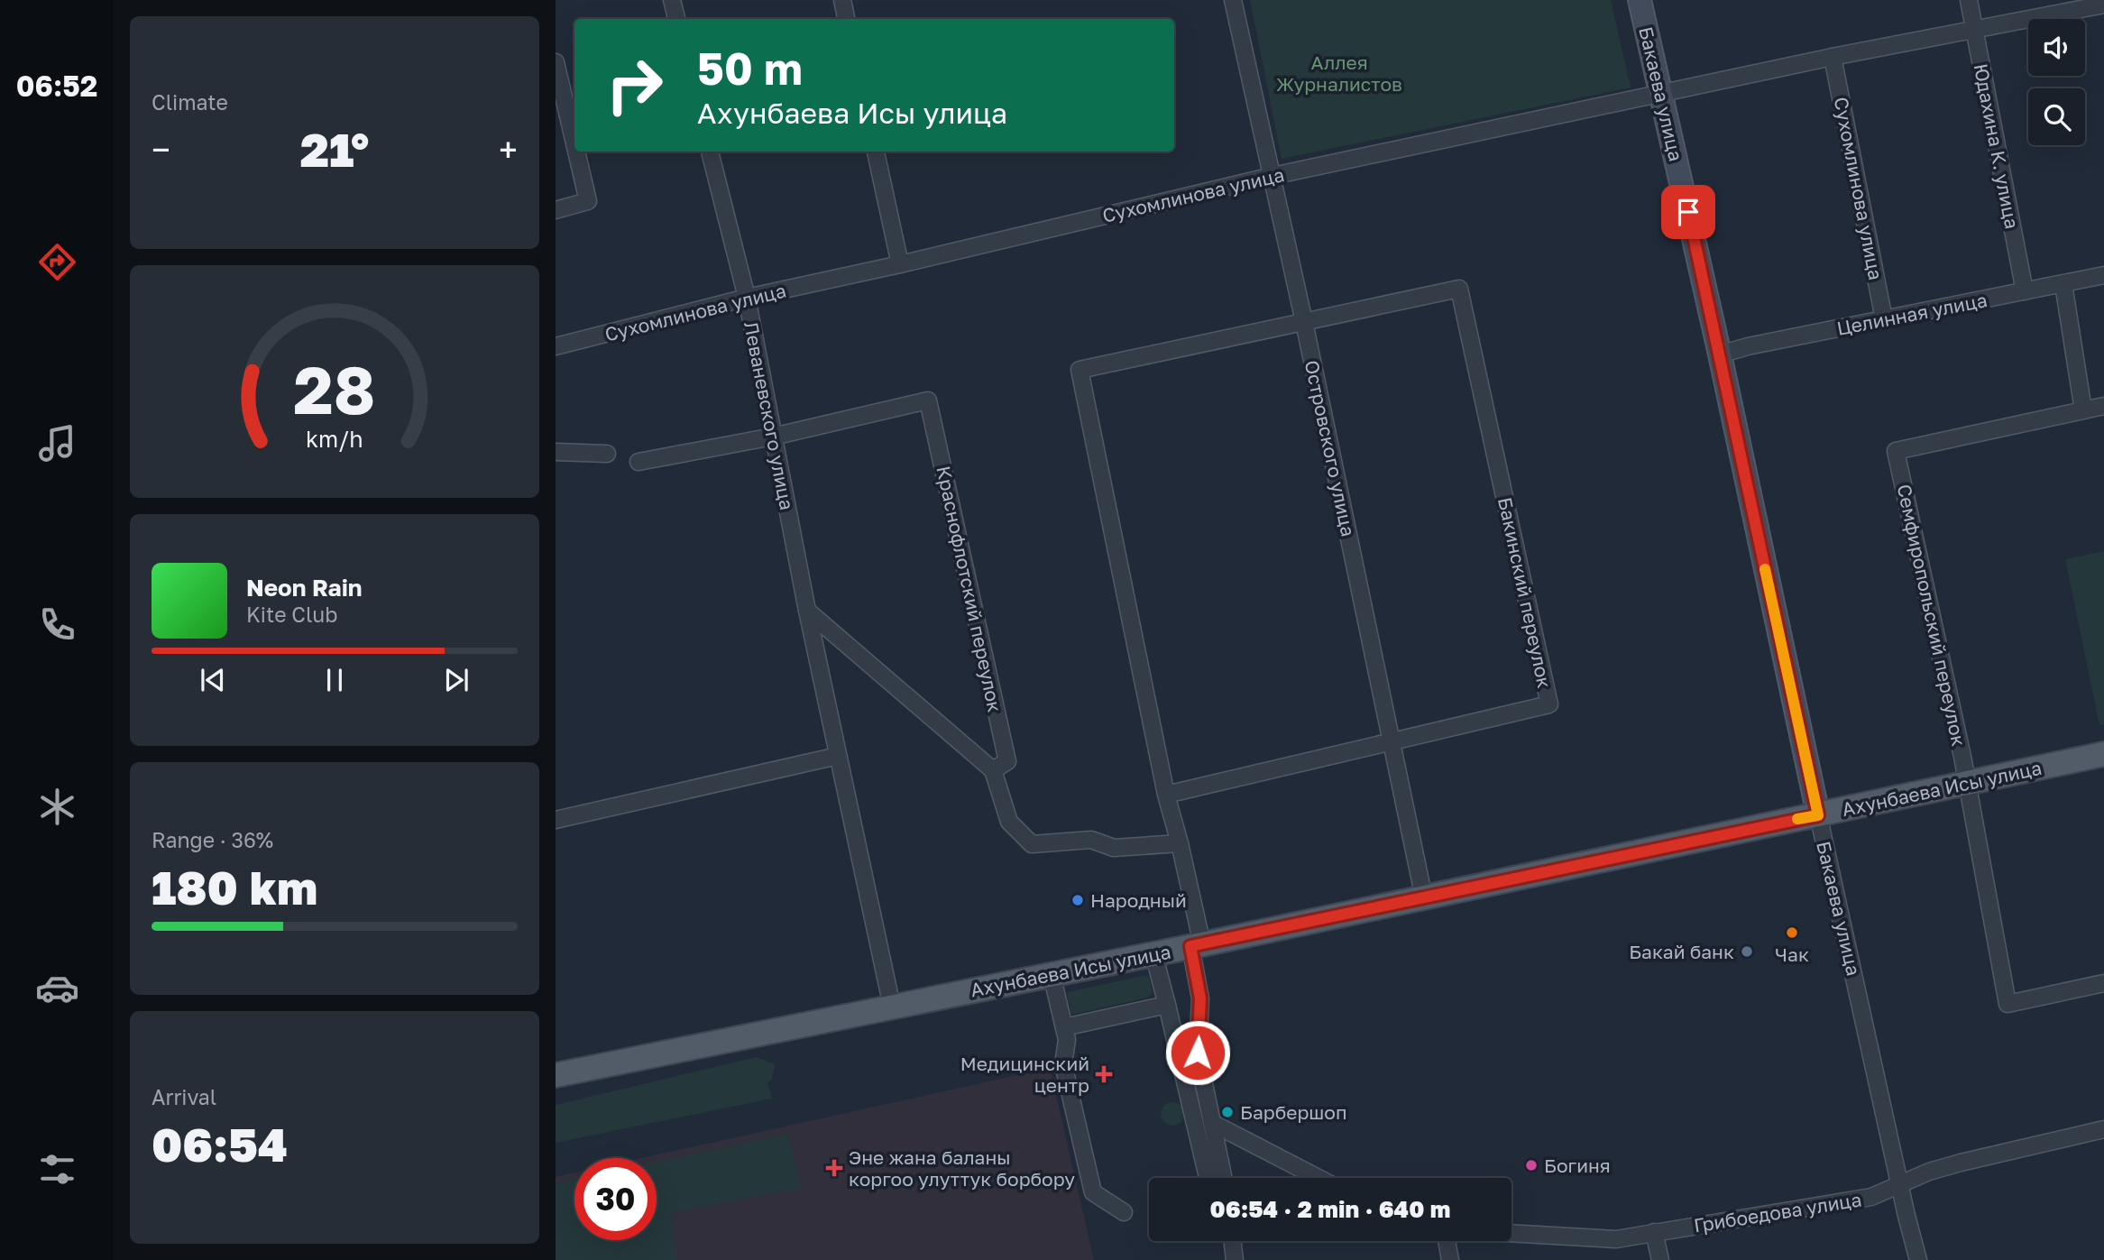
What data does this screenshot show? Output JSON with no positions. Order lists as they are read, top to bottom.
{
  "streets": {
    "main road": ["Бакаева улица", "Ахунбаева Исы улица"],
    "street": [
      "Юдахина К. улица",
      "Сухомлинова улица",
      "Целинная улица",
      "Леваневского улица",
      "Островского улица",
      "Краснофлотский переулок",
      "Бакинский переулок",
      "Семфиропольский переулок",
      "Грибоедова улица"
    ]
  },
  "crossings": [
    ["Бакаева улица", "Сухомлинова улица"],
    ["Бакаева улица", "Целинная улица"],
    ["Бакаева улица", "Ахунбаева Исы улица"],
    ["Бакаева улица", "Грибоедова улица"],
    ["Юдахина К. улица", "Сухомлинова улица"],
    ["Юдахина К. улица", "Целинная улица"],
    ["Сухомлинова улица", "Целинная улица"],
    ["Сухомлинова улица", "Леваневского улица"],
    ["Сухомлинова улица", "Островского улица"],
    ["Леваневского улица", "Краснофлотский переулок"],
    ["Леваневского улица", "Ахунбаева Исы улица"],
    ["Островского улица", "Бакинский переулок"],
    ["Островского улица", "Ахунбаева Исы улица"],
    ["Семфиропольский переулок", "Ахунбаева Исы улица"]
  ],
  "parks": ["Аллея Журналистов"],
  "places": {
    "other": [
      "Народный",
      "Чак",
      "Бакай банк",
      "Барбершоп",
      "Богиня"
    ],
    "health": ["Медицинский центр", "Эне жана баланы коргоо улуттук борбору"]
  },
  "page": {
    "tabs": "06:52",
    "tile": [
      "Climate",
      ["Range · 36%", "180 km"],
      ["Arrival", "06:54"]
    ],
    "turn": ["50 m", "Ахунбаева Исы улица"],
    "heat": ["−", "21°", "+"],
    "song": ["Neon Rain", "Kite Club"],
    "limit": "30",
    "trip": "06:54 · 2 min · 640 m",
    "gauge": ["28", "km/h"]
  }
}
